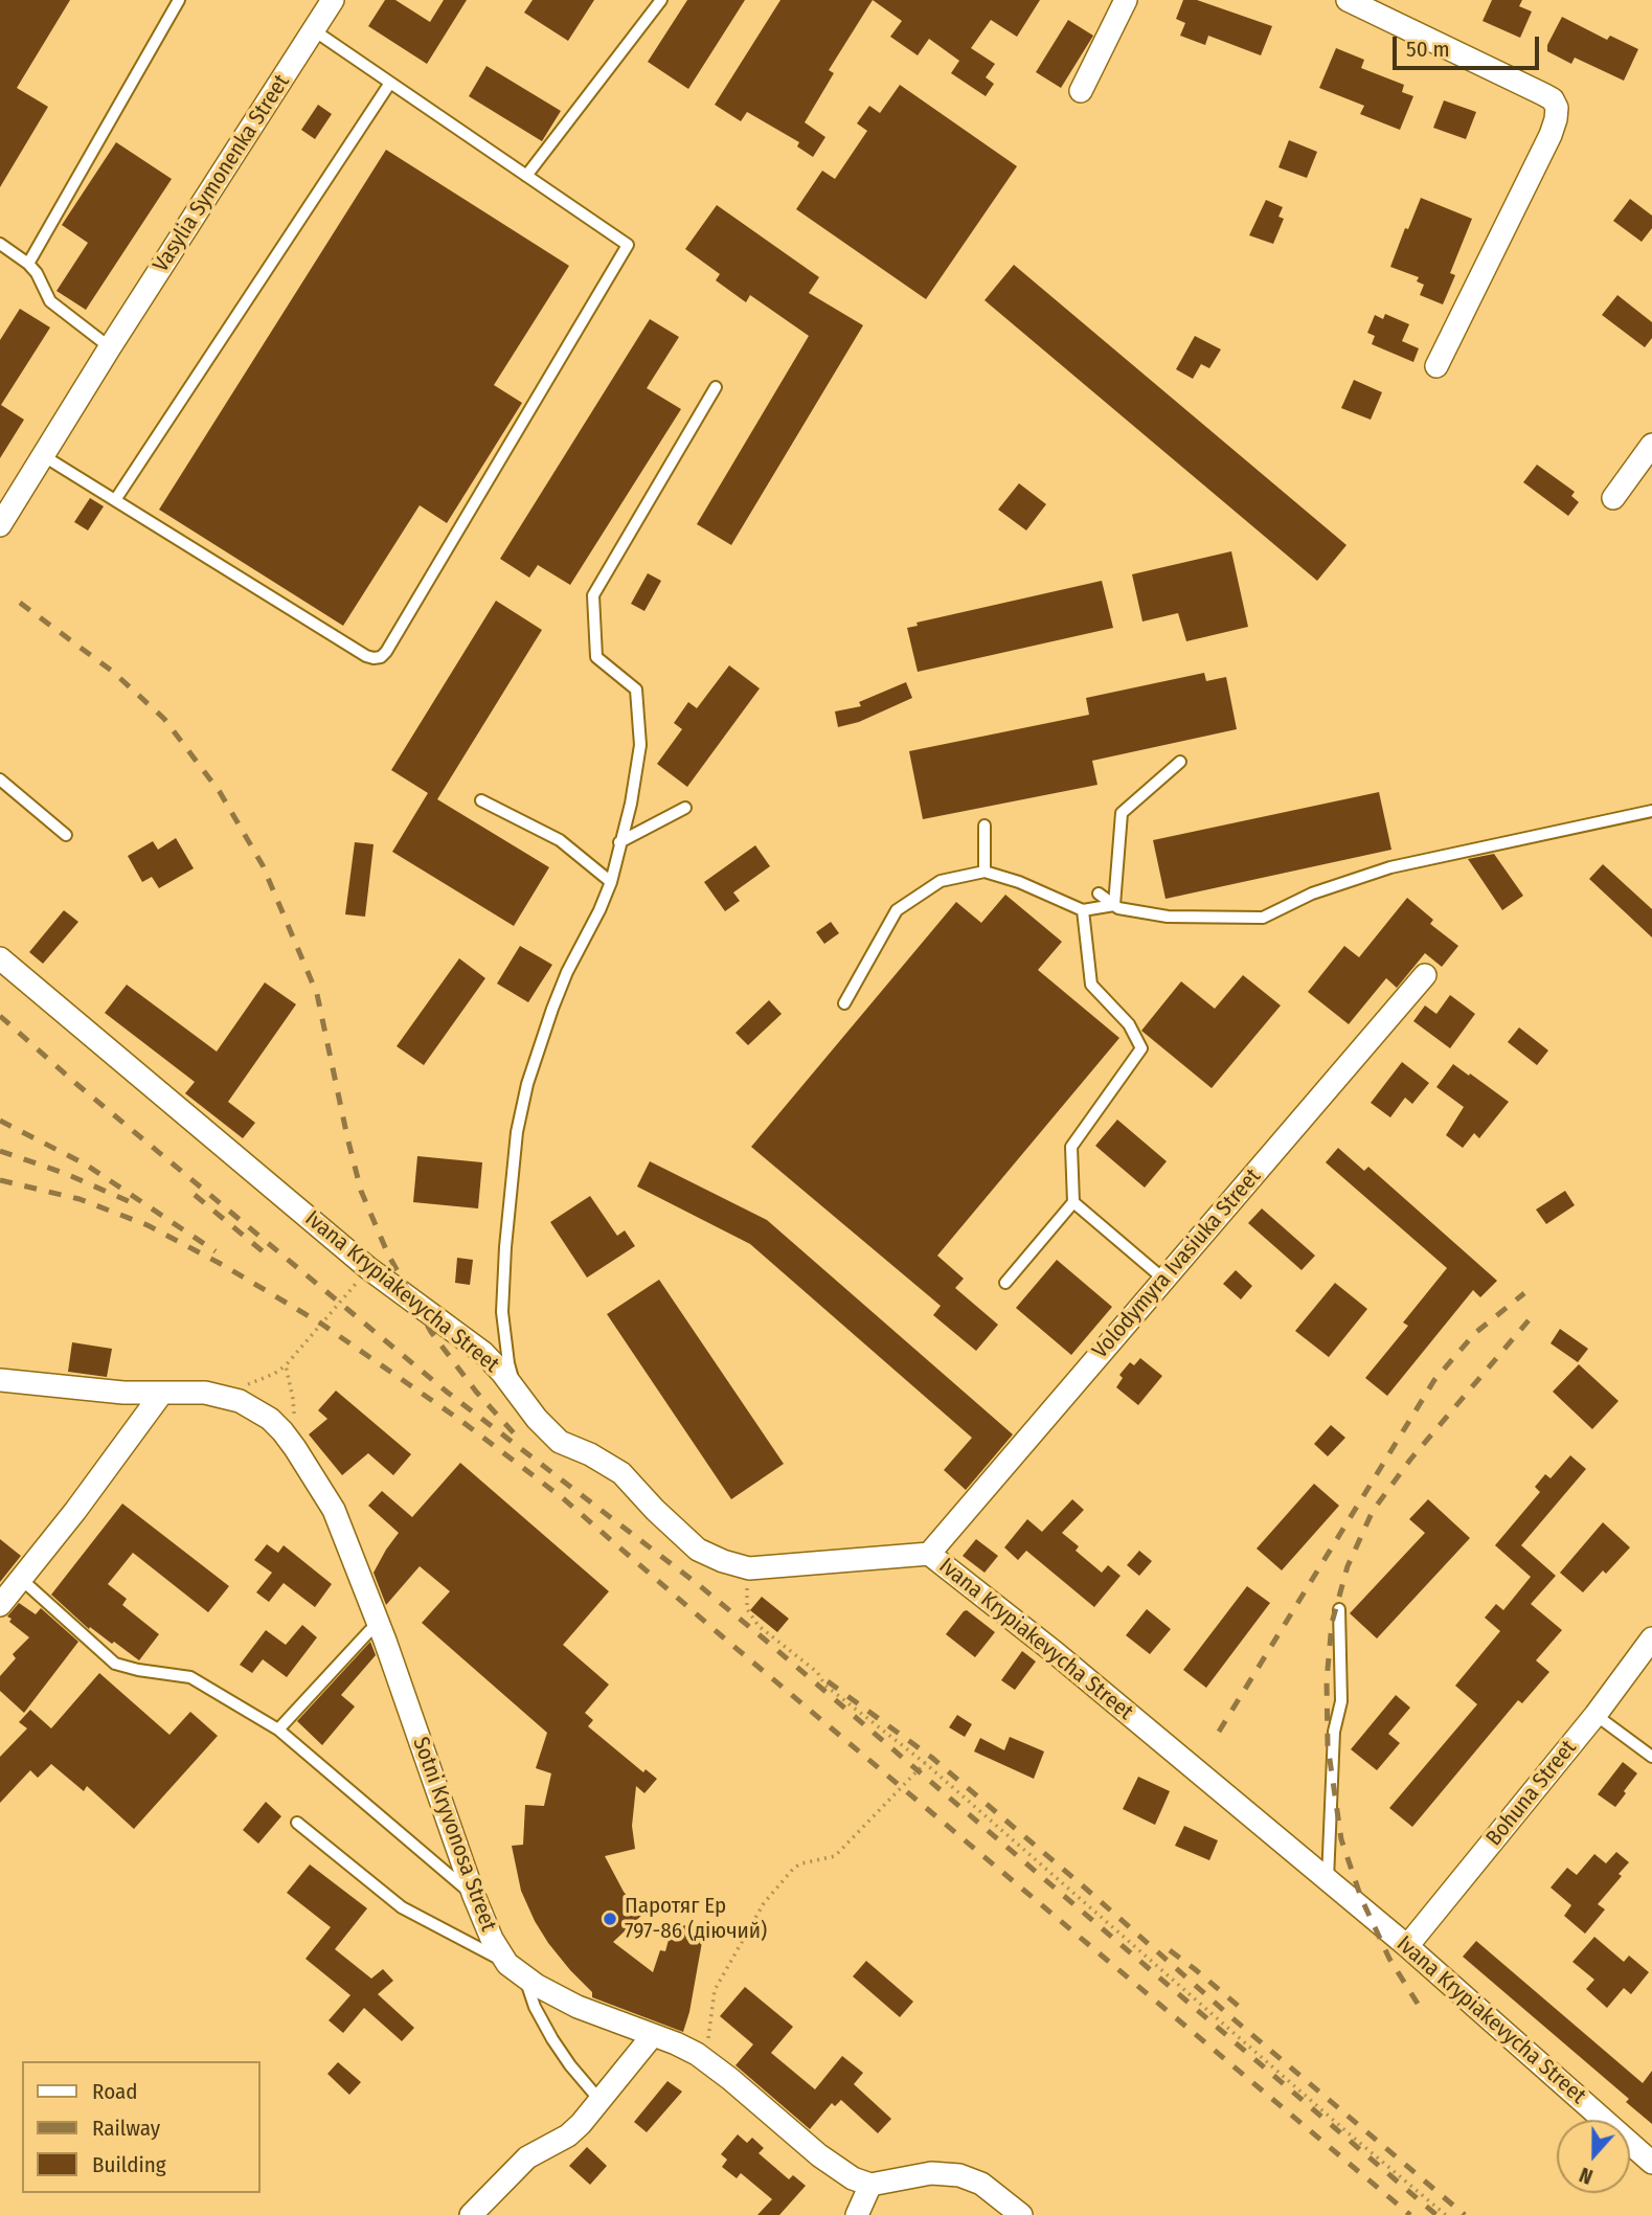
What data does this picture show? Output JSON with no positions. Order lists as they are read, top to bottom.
{
  "streets": {
    "street": [
      "Vasylia Symonenka Street",
      "Volodymyra Ivasiuka Street",
      "Ivana Krypiakevycha Street",
      "Bohuna Street",
      "Sotni Kryvonosa Street"
    ]
  },
  "crossings": [
    ["Volodymyra Ivasiuka Street", "Ivana Krypiakevycha Street"],
    ["Ivana Krypiakevycha Street", "Bohuna Street"]
  ],
  "places": ["Паротяг Ер 797-86 (діючий)"],
  "legend": ["Road", "Railway", "Building"],
  "scale_bar": "50 m",
  "north": "bottom"
}
